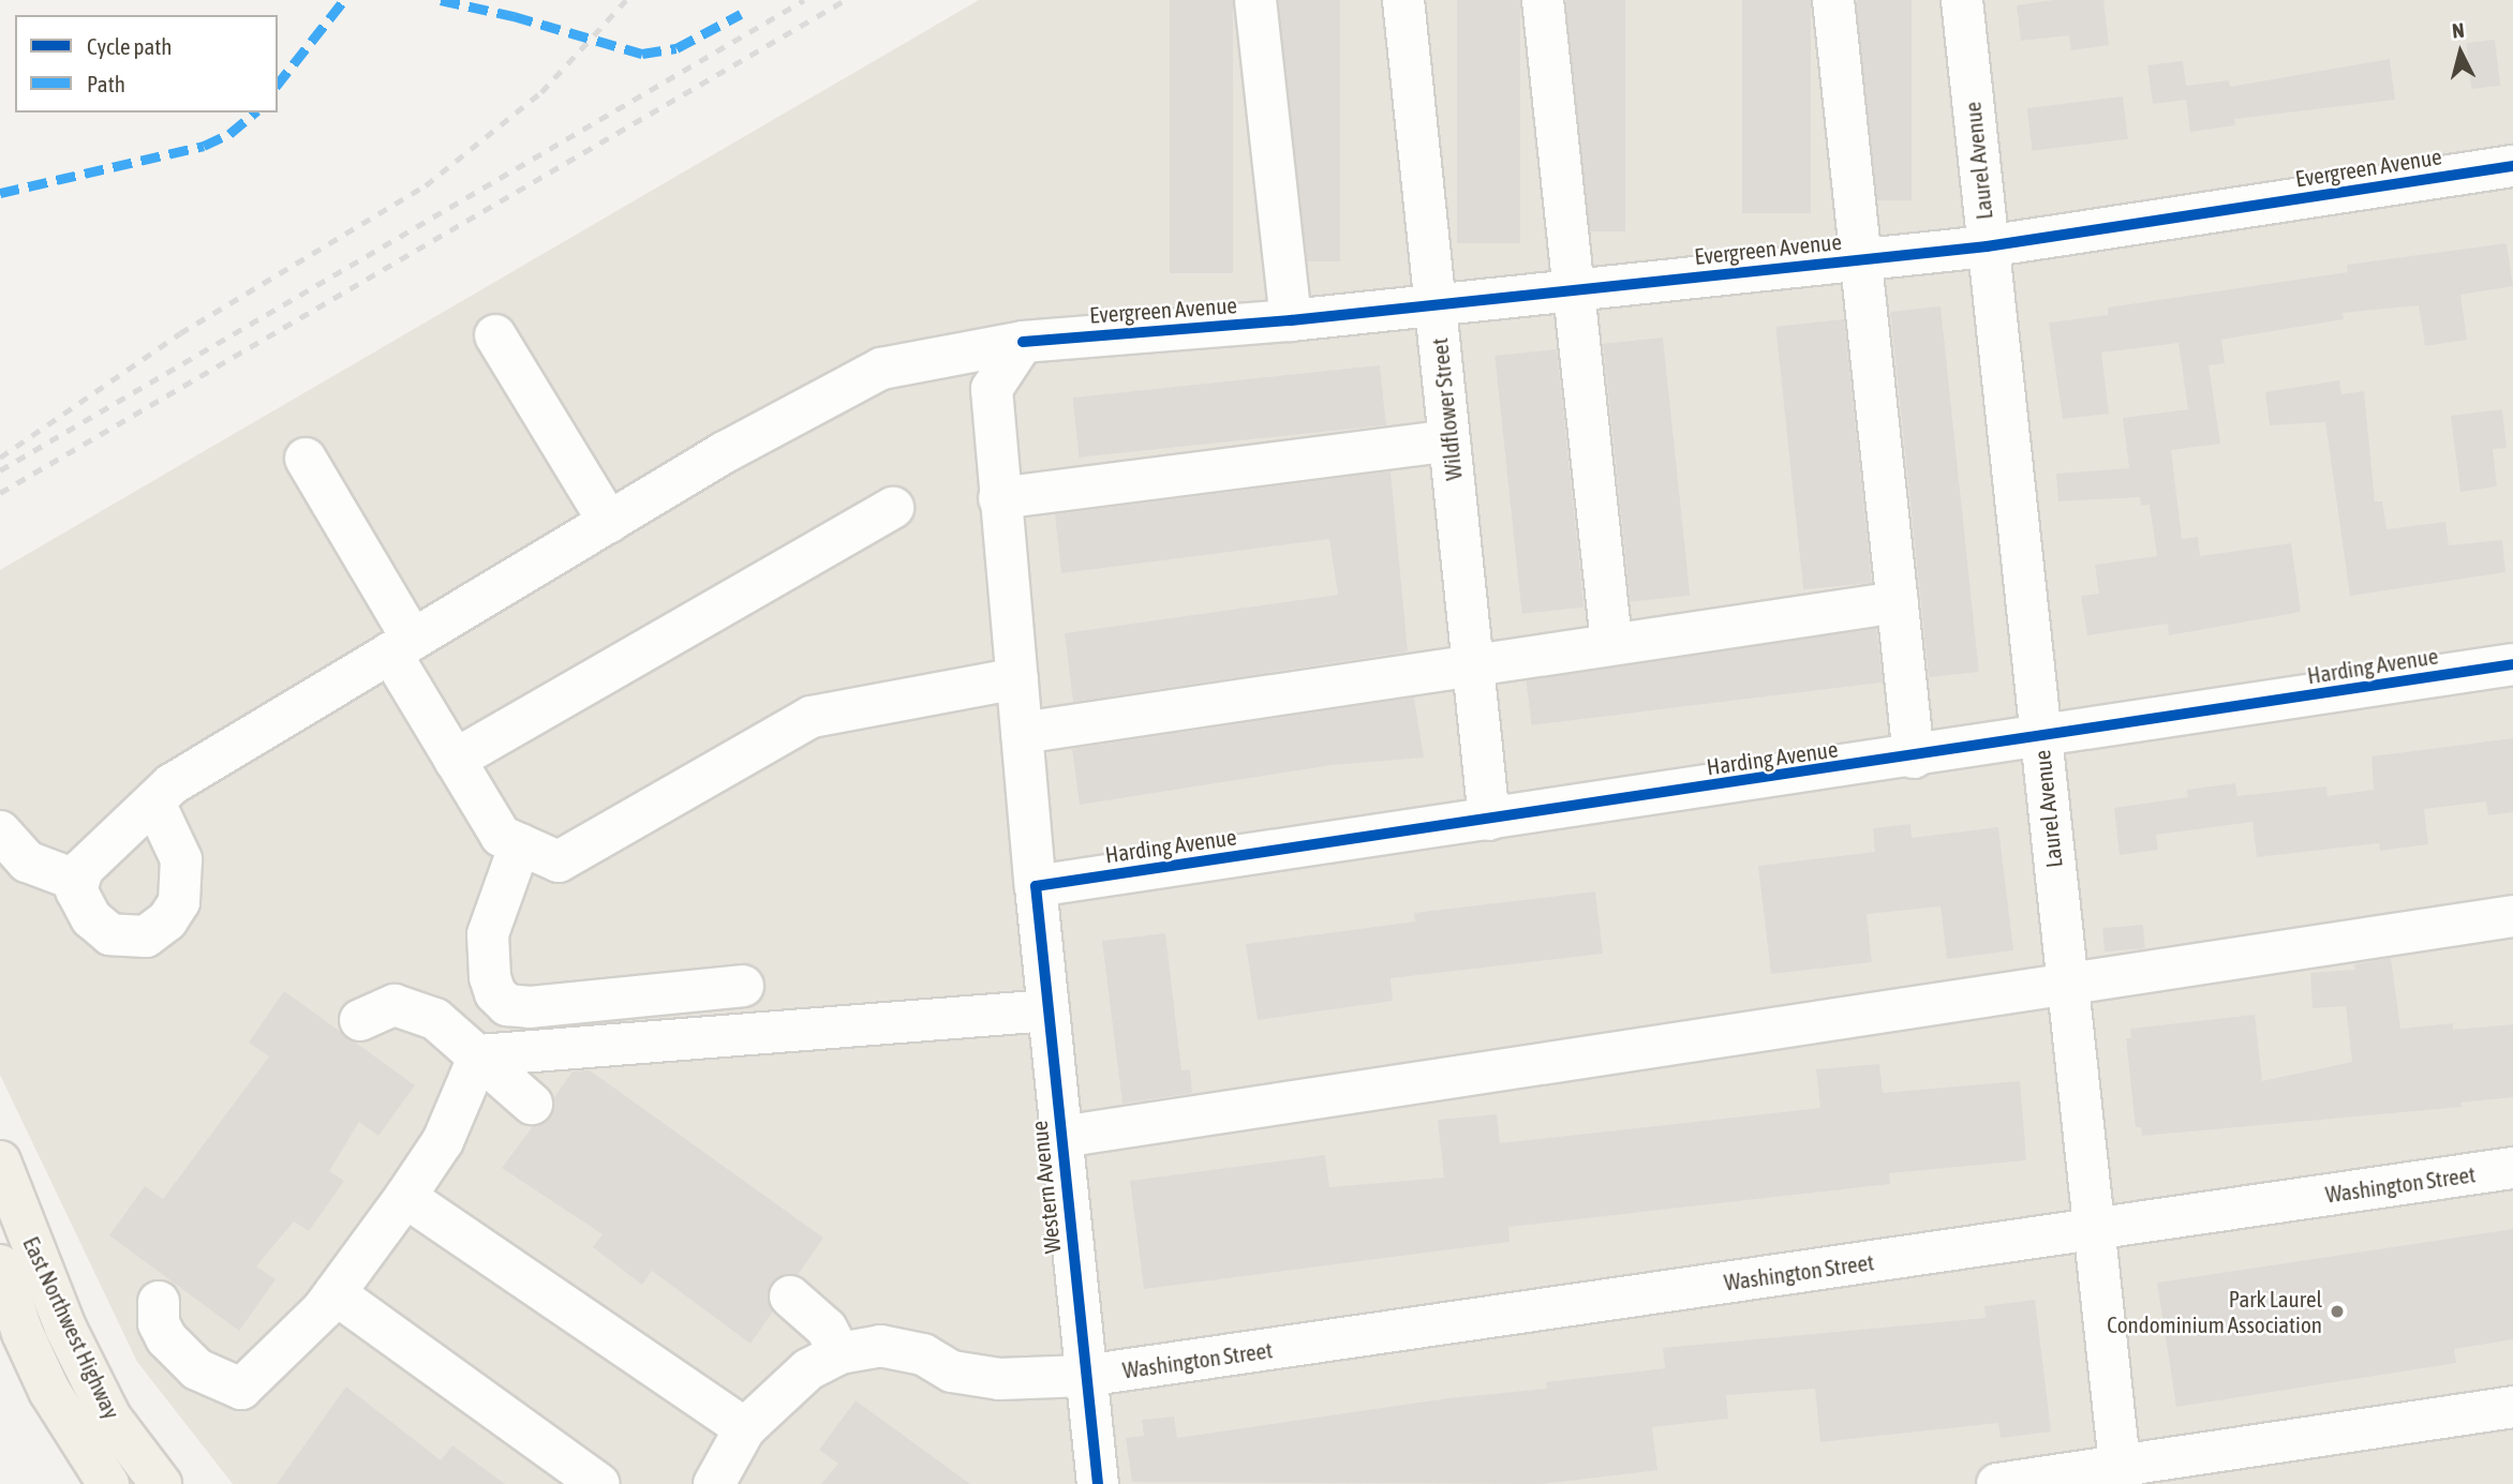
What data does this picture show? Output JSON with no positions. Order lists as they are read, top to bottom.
{
  "streets": {
    "main road": ["East Northwest Highway"],
    "street": [
      "Laurel Avenue",
      "Evergreen Avenue",
      "Wildflower Street",
      "Harding Avenue",
      "Washington Street",
      "Western Avenue"
    ]
  },
  "crossings": [
    ["Laurel Avenue", "Evergreen Avenue"],
    ["Laurel Avenue", "Harding Avenue"],
    ["Laurel Avenue", "Washington Street"],
    ["Evergreen Avenue", "Wildflower Street"],
    ["Evergreen Avenue", "Western Avenue"],
    ["Wildflower Street", "Harding Avenue"],
    ["Harding Avenue", "Western Avenue"],
    ["Washington Street", "Western Avenue"]
  ],
  "places": ["Park Laurel Condominium Association"],
  "legend": ["Cycle path", "Path"],
  "north": "top"
}
